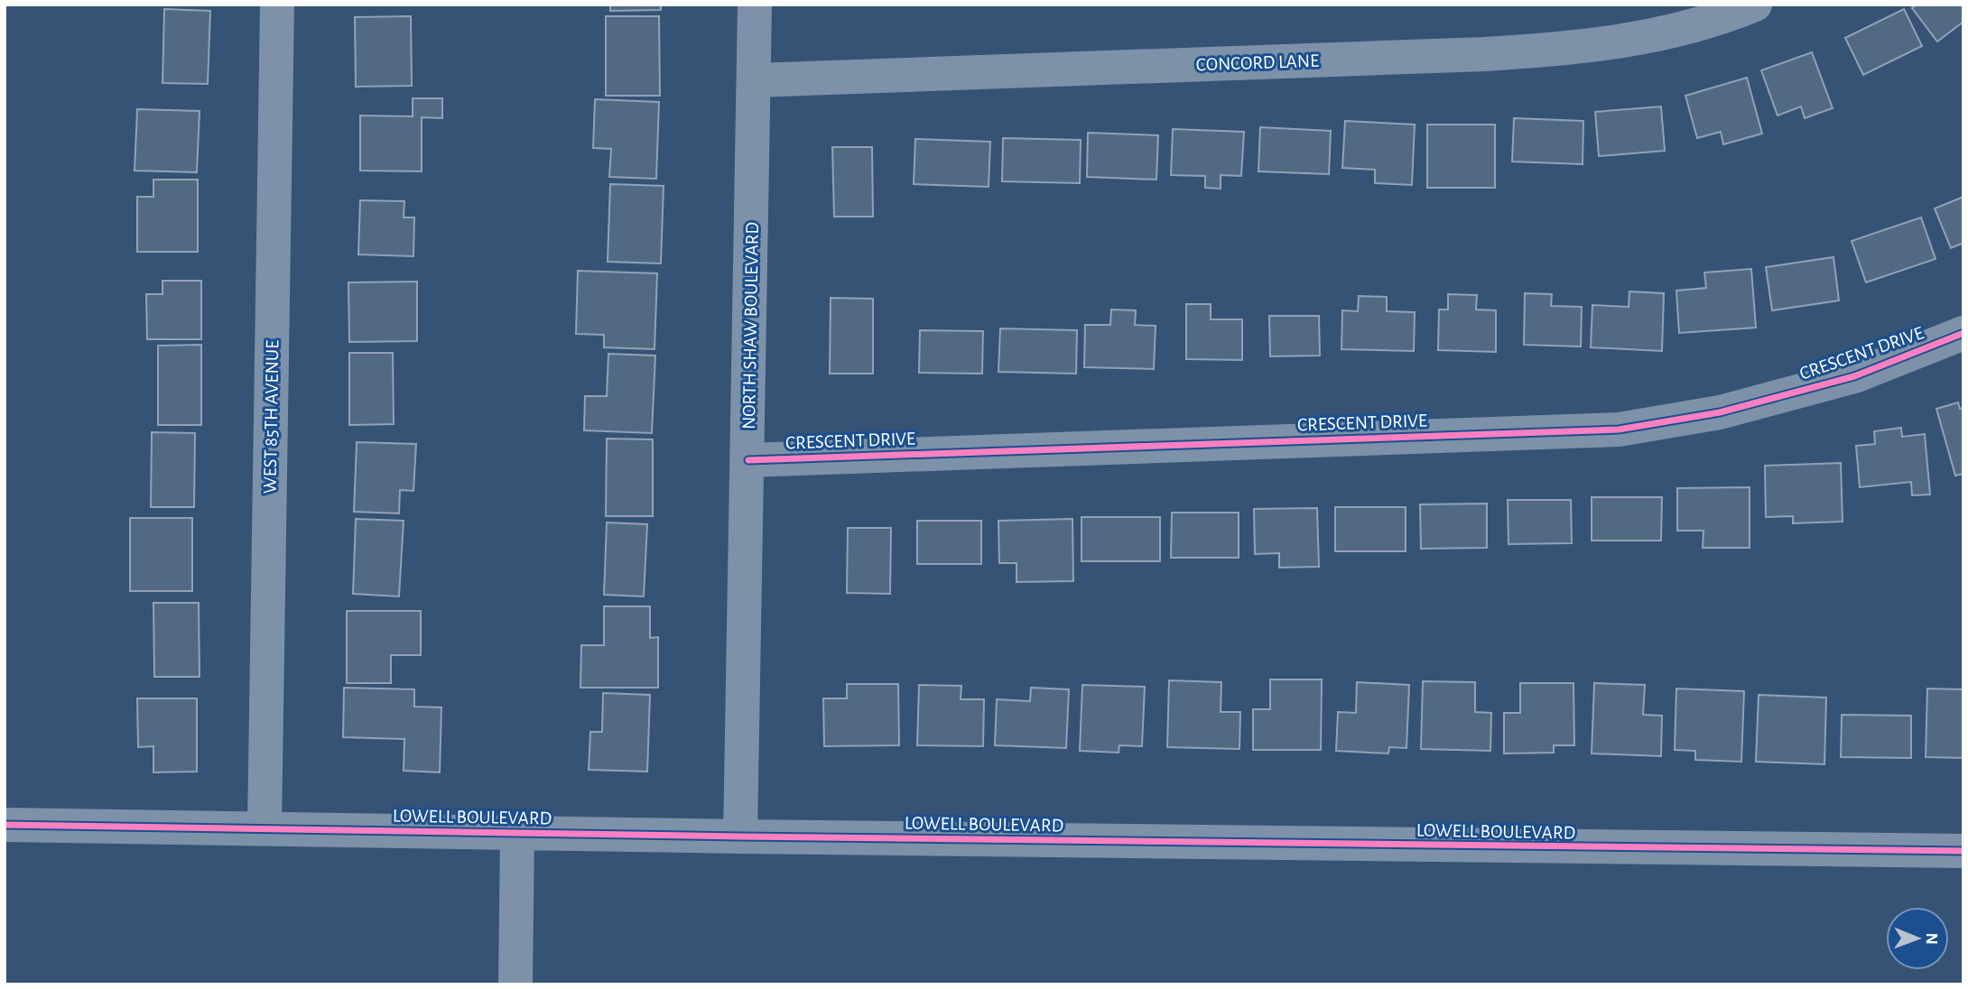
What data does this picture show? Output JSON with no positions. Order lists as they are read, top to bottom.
{
  "streets": {
    "street": [
      "CONCORD LANE",
      "NORTH SHAW BOULEVARD",
      "CRESCENT DRIVE",
      "WEST 85TH AVENUE",
      "LOWELL BOULEVARD"
    ]
  },
  "crossings": [
    ["CONCORD LANE", "NORTH SHAW BOULEVARD"],
    ["NORTH SHAW BOULEVARD", "CRESCENT DRIVE"],
    ["NORTH SHAW BOULEVARD", "LOWELL BOULEVARD"],
    ["WEST 85TH AVENUE", "LOWELL BOULEVARD"]
  ],
  "north": "right"
}
